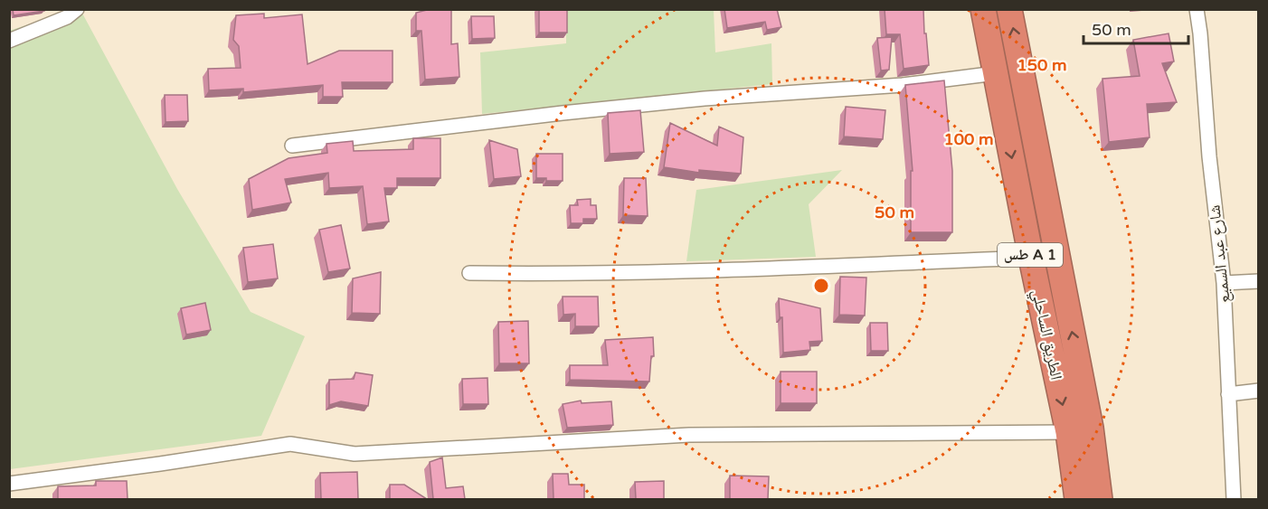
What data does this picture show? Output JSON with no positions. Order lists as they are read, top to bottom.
{
  "streets": {
    "highway": ["طس A 1", "الطريق الساحلي"],
    "street": ["شارع عبد السميع"]
  },
  "scale_bar": "50 m",
  "rings": ["150 m", "100 m", "50 m"]
}
